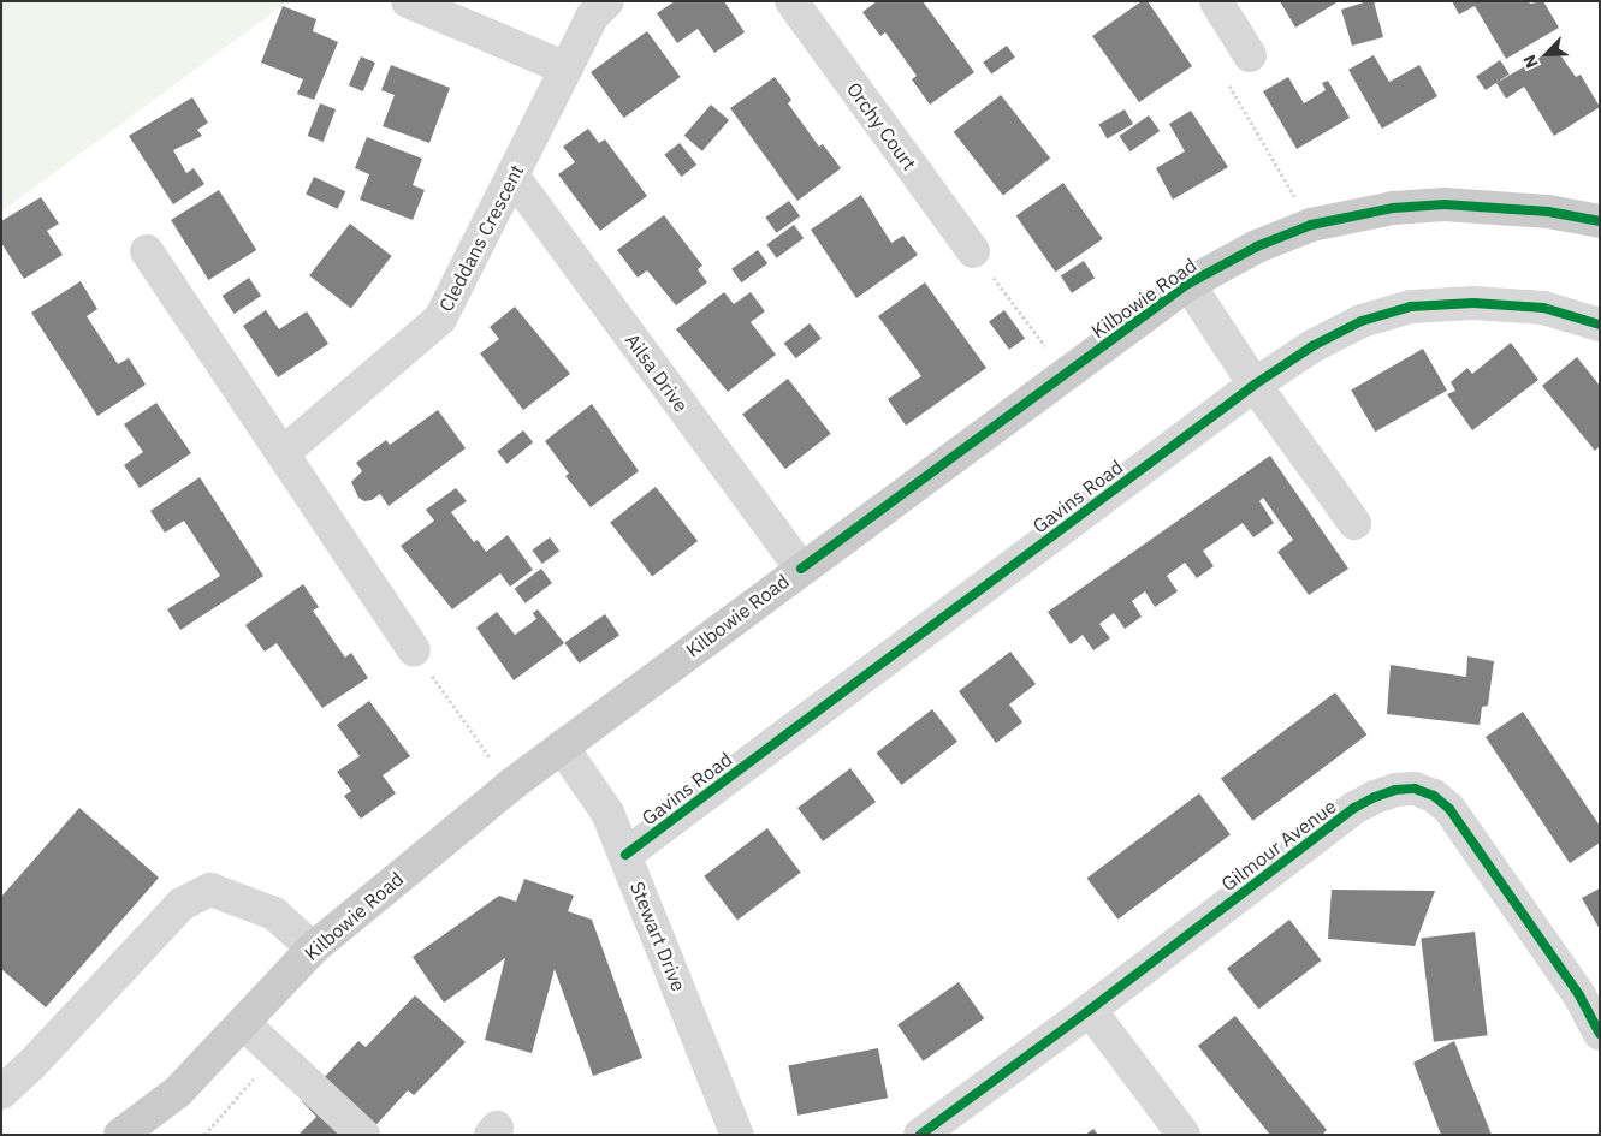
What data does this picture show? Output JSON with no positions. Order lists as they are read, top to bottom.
{
  "streets": {
    "main road": ["Kilbowie Road"],
    "street": [
      "Orchy Court",
      "Cleddans Crescent",
      "Ailsa Drive",
      "Gavins Road",
      "Gilmour Avenue",
      "Stewart Drive"
    ]
  },
  "crossings": [
    ["Cleddans Crescent", "Ailsa Drive"],
    ["Kilbowie Road", "Ailsa Drive"],
    ["Kilbowie Road", "Stewart Drive"],
    ["Gavins Road", "Stewart Drive"]
  ],
  "north": "bottom left"
}
